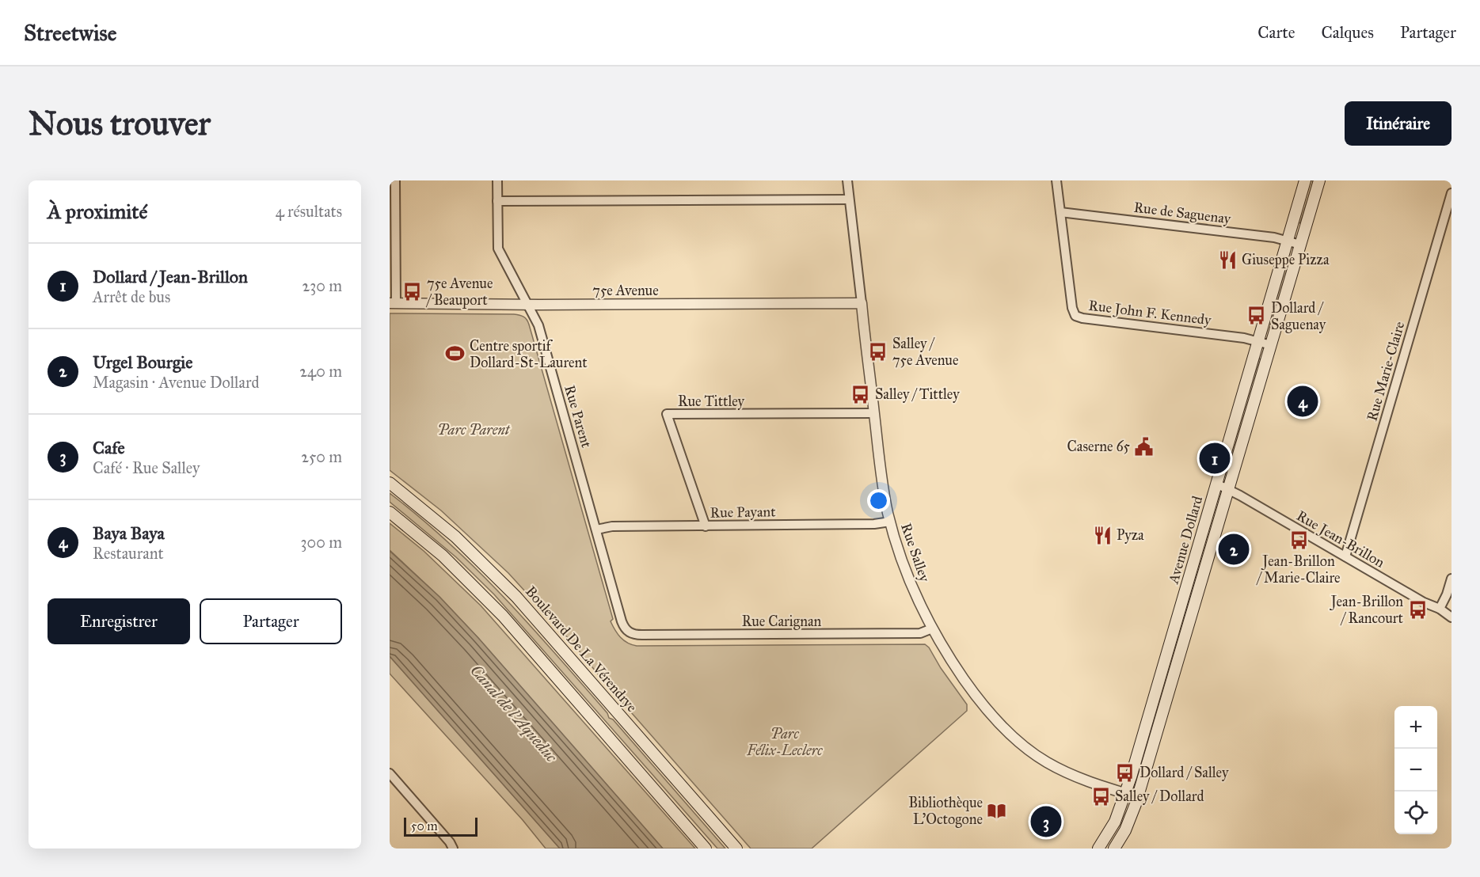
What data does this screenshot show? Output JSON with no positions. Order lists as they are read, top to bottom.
{
  "streets": {
    "main road": ["Avenue Dollard", "Boulevard De La Vérendrye"],
    "street": [
      "Rue de Saguenay",
      "75e Avenue",
      "Rue John F. Kennedy",
      "Rue Marie-Claire",
      "Rue Tittley",
      "Rue Parent",
      "Rue Payant",
      "Rue Jean-Brillon",
      "Rue Salley",
      "Rue Carignan"
    ]
  },
  "crossings": [
    ["Rue de Saguenay", "Rue John F. Kennedy"],
    ["Rue de Saguenay", "Avenue Dollard"],
    ["75e Avenue", "Rue Parent"],
    ["75e Avenue", "Rue Salley"],
    ["Rue John F. Kennedy", "Avenue Dollard"],
    ["Rue Marie-Claire", "Rue Jean-Brillon"],
    ["Rue Tittley", "Rue Payant"],
    ["Rue Tittley", "Rue Salley"],
    ["Rue Parent", "Rue Payant"],
    ["Rue Parent", "Rue Carignan"],
    ["Rue Payant", "Rue Salley"],
    ["Rue Jean-Brillon", "Avenue Dollard"],
    ["Avenue Dollard", "Rue Salley"],
    ["Rue Salley", "Rue Carignan"]
  ],
  "water": ["Canal de l'Aqueduc"],
  "parks": ["Parc Parent", "Parc Félix-Leclerc"],
  "places": {
    "restaurant": ["Giuseppe Pizza", "Pyza"],
    "bus stop": [
      "75e Avenue / Beauport",
      "Dollard / Saguenay",
      "Salley / 75e Avenue",
      "Salley / Tittley",
      "Jean-Brillon / Marie-Claire",
      "Jean-Brillon / Rancourt",
      "Dollard / Salley",
      "Salley / Dollard"
    ],
    "sports": ["Centre sportif Dollard-St-Laurent"],
    "public building": ["Caserne 65"],
    "library": ["Bibliothèque L’Octogone"]
  },
  "scale_bar": "50 m",
  "page": {
    "header": "Streetwise",
    "nav": ["Carte", "Calques", "Partager"],
    "buttons": [
      "Itinéraire",
      ["Enregistrer", "Partager"]
    ],
    "title": "Nous trouver",
    "heading": ["À proximité", "4 résultats"],
    "list": [
      {
        "mark": "1",
        "name": "Dollard / Jean-Brillon",
        "note": "Arrêt de bus",
        "value": "230 m"
      },
      {
        "mark": "2",
        "name": "Urgel Bourgie",
        "note": "Magasin · Avenue Dollard",
        "value": "240 m"
      },
      {
        "mark": "3",
        "name": "Cafe",
        "note": "Café · Rue Salley",
        "value": "250 m"
      },
      {
        "mark": "4",
        "name": "Baya Baya",
        "note": "Restaurant",
        "value": "300 m"
      }
    ],
    "pins": [
      "4",
      "1",
      "2",
      "3"
    ],
    "map_buttons": ["+", "−"],
    "scale": "50 m"
  }
}
